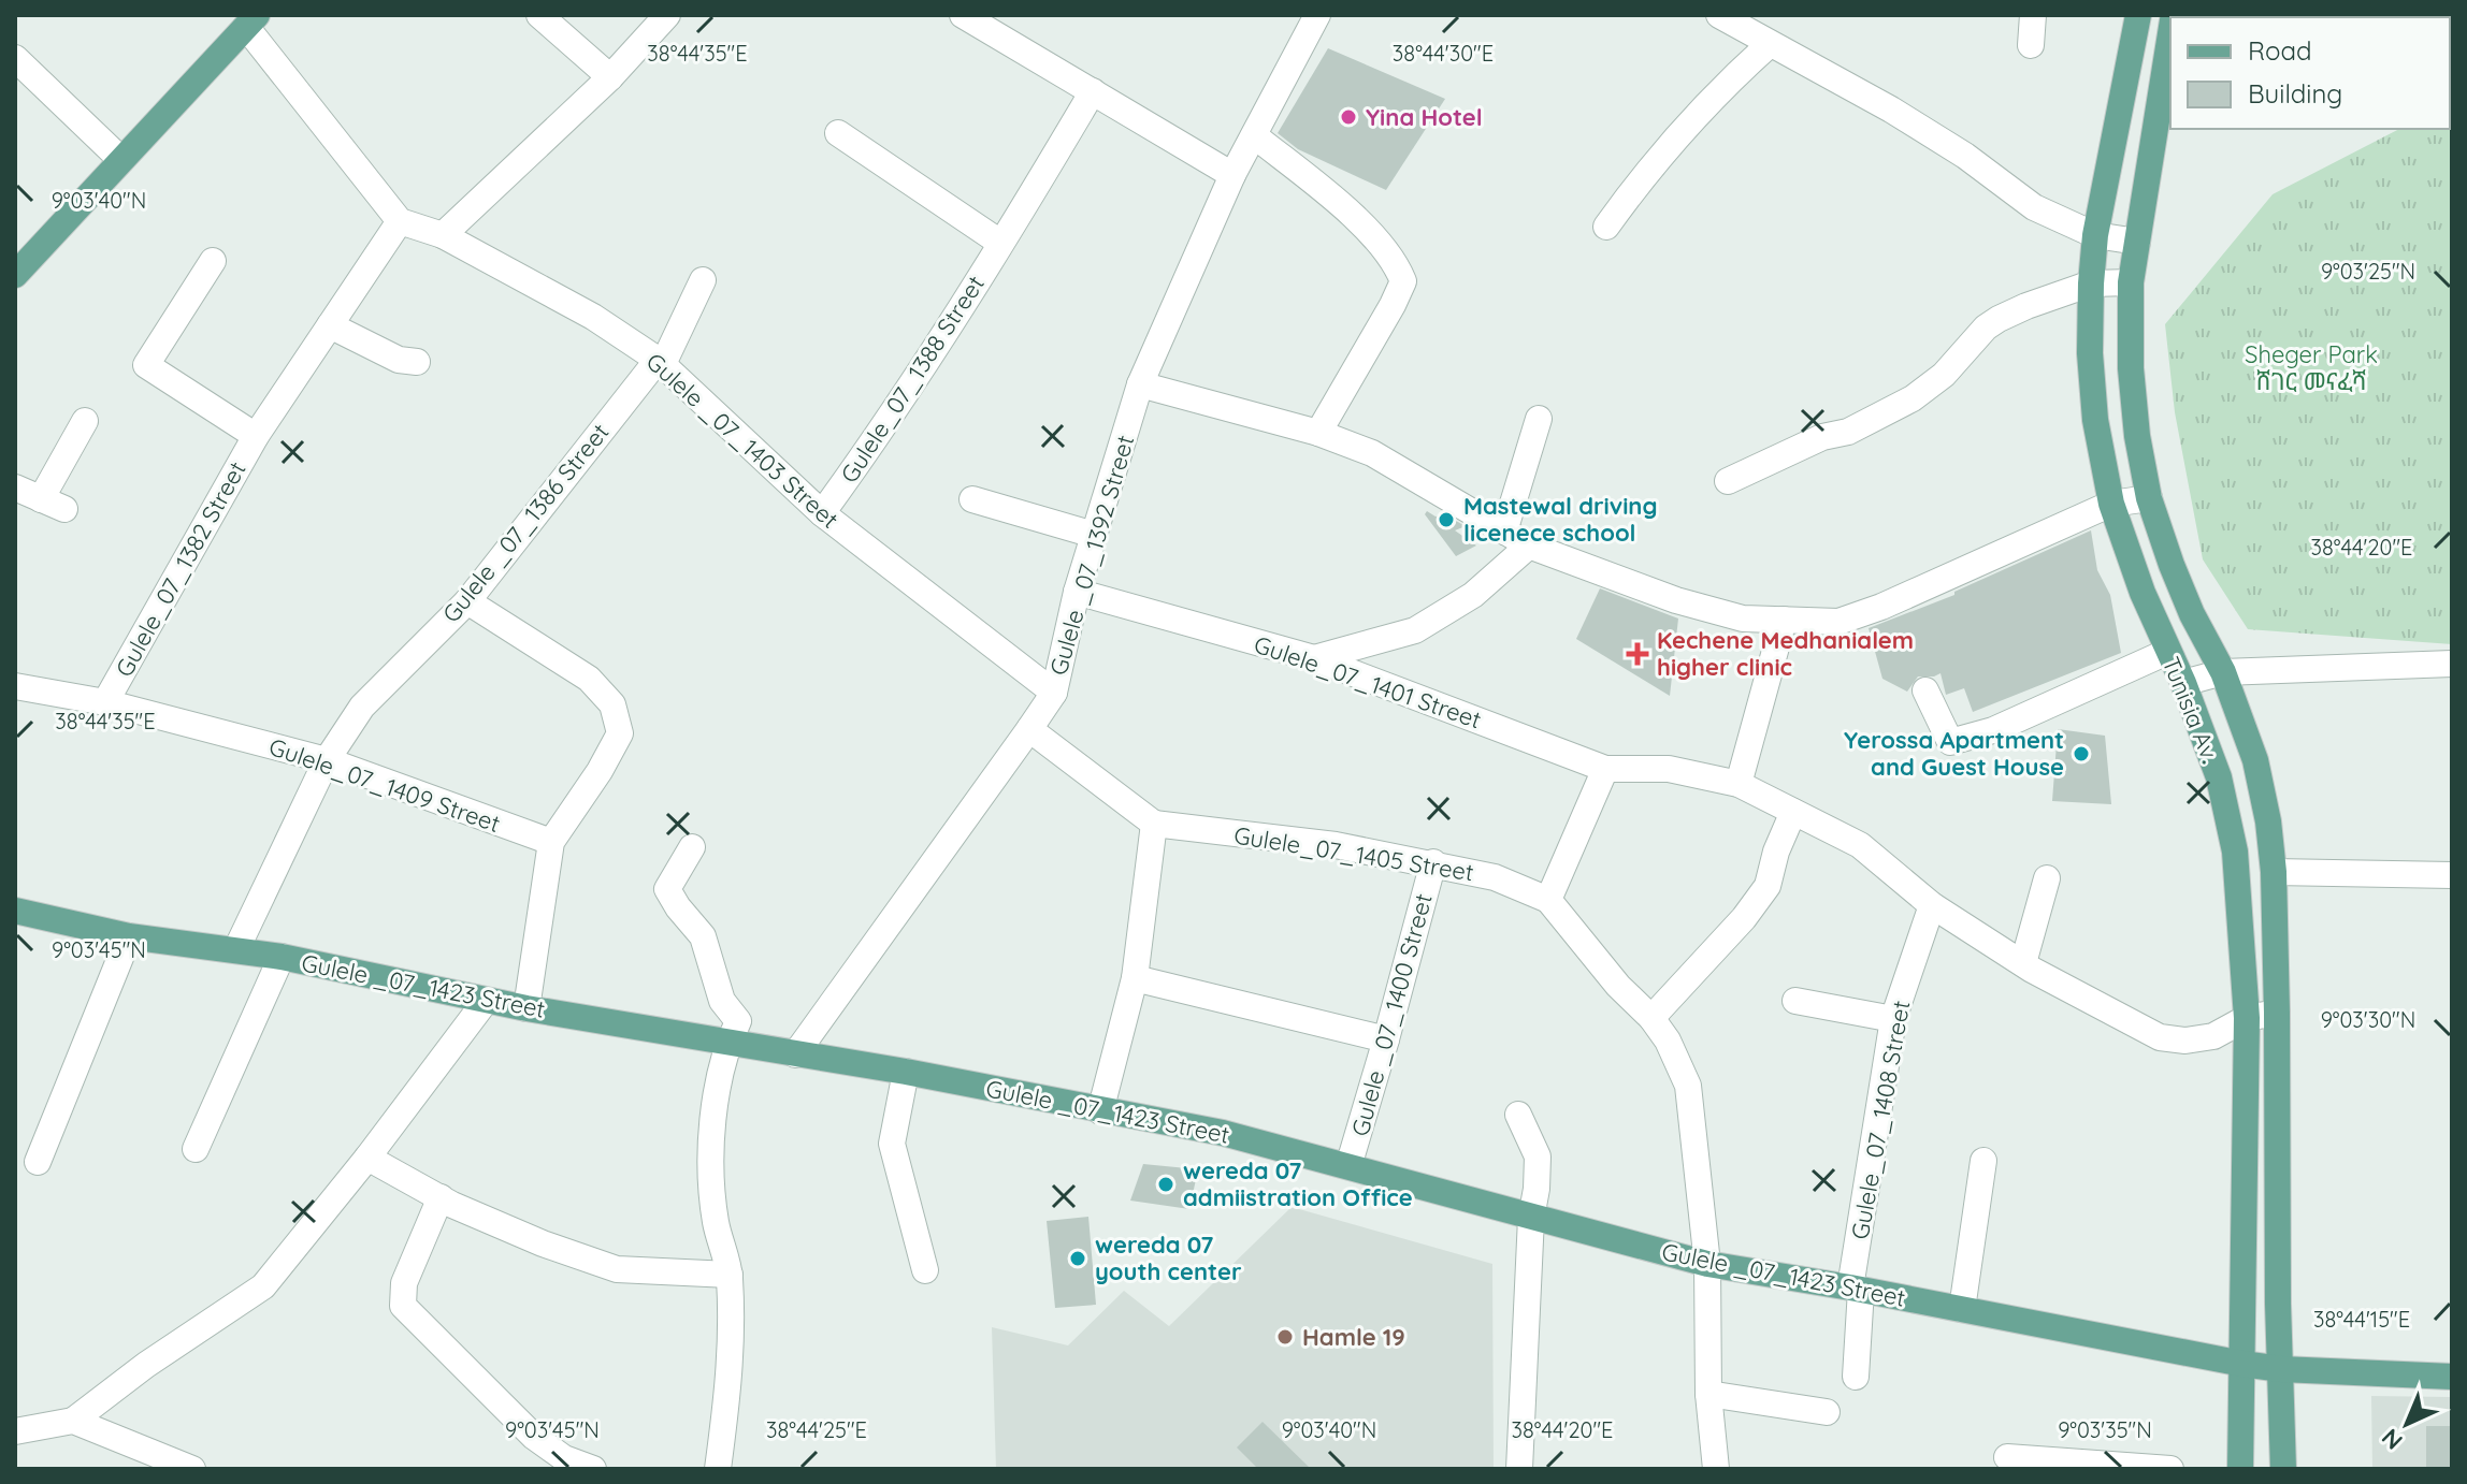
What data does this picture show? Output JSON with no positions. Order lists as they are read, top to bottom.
{
  "streets": {
    "main road": ["Tunisia Av.", "Gulele _07_1423 Street"],
    "street": [
      "Gulele_07_1388 Street",
      "Gulele _07_1403 Street",
      "Gulele _07_1386 Street",
      "Gulele _07_1392 Street",
      "Gulele_07_1382 Street",
      "Gulele_07_1401 Street",
      "Gulele_07_1409 Street",
      "Gulele_07_1405 Street",
      "Gulele _07_1400 Street",
      "Gulele_07_1408 Street"
    ]
  },
  "crossings": [
    ["Gulele_07_1388 Street", "Gulele _07_1403 Street"],
    ["Gulele _07_1403 Street", "Gulele _07_1386 Street"],
    ["Gulele _07_1403 Street", "Gulele _07_1392 Street"],
    ["Gulele _07_1403 Street", "Gulele_07_1382 Street"],
    ["Gulele _07_1386 Street", "Gulele_07_1409 Street"],
    ["Gulele _07_1386 Street", "Gulele _07_1423 Street"],
    ["Gulele _07_1392 Street", "Gulele_07_1401 Street"],
    ["Gulele _07_1392 Street", "Gulele _07_1423 Street"],
    ["Gulele_07_1382 Street", "Gulele_07_1409 Street"],
    ["Gulele_07_1401 Street", "Tunisia Av."],
    ["Gulele_07_1401 Street", "Gulele_07_1408 Street"],
    ["Tunisia Av.", "Gulele _07_1423 Street"],
    ["Gulele_07_1405 Street", "Gulele _07_1423 Street"],
    ["Gulele_07_1405 Street", "Gulele _07_1400 Street"],
    ["Gulele _07_1423 Street", "Gulele _07_1400 Street"],
    ["Gulele _07_1423 Street", "Gulele_07_1408 Street"]
  ],
  "parks": ["Sheger Park ሸገር መናፈሻ"],
  "places": {
    "other": [
      "Yina Hotel",
      "Mastewal driving licenece school",
      "Yerossa Apartment and Guest House",
      "wereda 07 admiistration Office",
      "wereda 07 youth center",
      "Hamle 19"
    ],
    "health": ["Kechene Medhanialem higher clinic"]
  },
  "legend": ["Road", "Building"],
  "north": "bottom left",
  "coordinates": [
    "38°44'30\"E",
    "38°44'35\"E",
    "9°03'40\"N",
    "9°03'25\"N",
    "38°44'20\"E",
    "9°03'45\"N",
    "9°03'30\"N",
    "38°44'15\"E",
    "38°44'25\"E",
    "9°03'35\"N"
  ]
}
